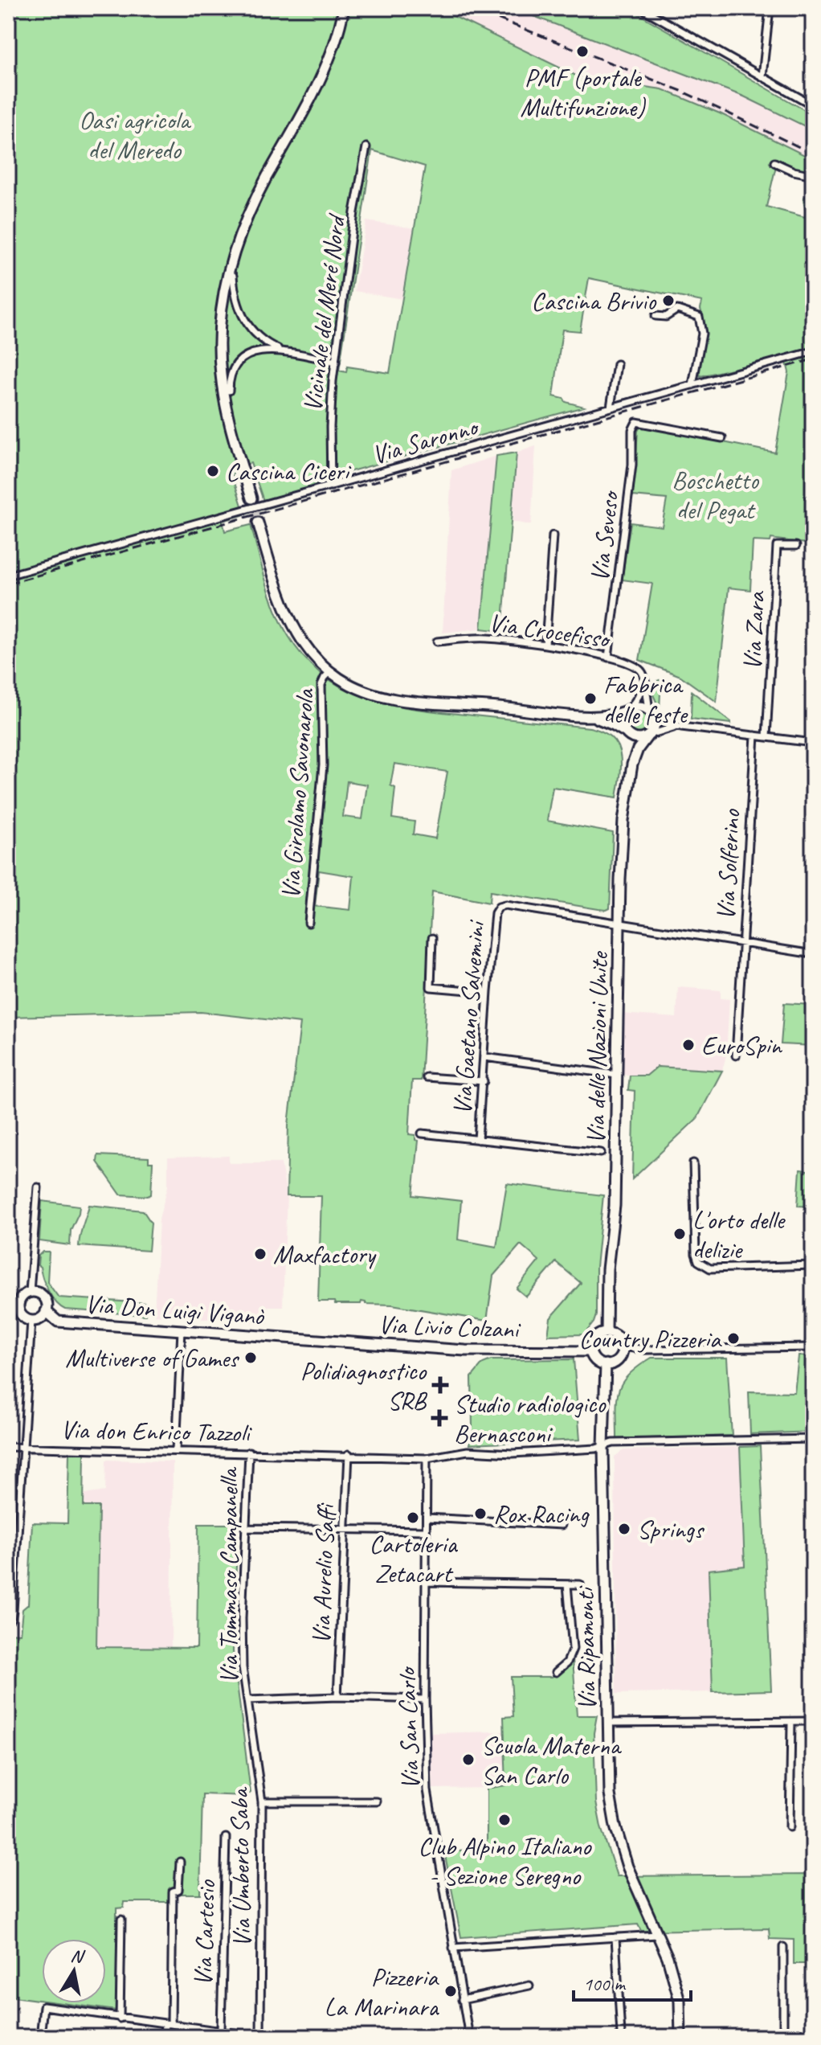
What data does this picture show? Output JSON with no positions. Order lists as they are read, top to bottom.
{
  "streets": {
    "street": [
      "Vicinale del Meré Nord",
      "Via Saronno",
      "Via Seveso",
      "Via Crocefisso",
      "Via Zara",
      "Via Girolamo Savonarola",
      "Via Solferino",
      "Via Gaetano Salvemini",
      "Via delle Nazioni Unite",
      "Via Don Luigi Viganò",
      "Via Livio Colzani",
      "Via don Enrico Tazzoli",
      "Via Aurelio Saffi",
      "Via Tommaso Campanella",
      "Via Ripamonti",
      "Via San Carlo",
      "Via Umberto Saba",
      "Via Cartesio"
    ]
  },
  "crossings": [
    ["Vicinale del Meré Nord", "Via Saronno"],
    ["Via Seveso", "Via Crocefisso"],
    ["Via Gaetano Salvemini", "Via delle Nazioni Unite"],
    ["Via delle Nazioni Unite", "Via Livio Colzani"],
    ["Via delle Nazioni Unite", "Via Ripamonti"],
    ["Via Don Luigi Viganò", "Via Livio Colzani"],
    ["Via Livio Colzani", "Via Ripamonti"],
    ["Via don Enrico Tazzoli", "Via Aurelio Saffi"],
    ["Via don Enrico Tazzoli", "Via Tommaso Campanella"],
    ["Via don Enrico Tazzoli", "Via San Carlo"],
    ["Via Tommaso Campanella", "Via Umberto Saba"]
  ],
  "parks": ["Oasi agricola del Meredo", "Boschetto del Pegat"],
  "places": {
    "other": [
      "PMF (portale Multifunzione)",
      "Cascina Brivio",
      "Cascina Ciceri",
      "Fabbrica delle feste",
      "EuroSpin",
      "L'orto delle delizie",
      "Maxfactory",
      "Country Pizzeria",
      "Multiverse of Games",
      "Rox Racing",
      "Cartoleria Zetacart",
      "Springs",
      "Scuola Materna San Carlo",
      "Club Alpino Italiano - Sezione Seregno",
      "Pizzeria La Marinara"
    ],
    "health": ["Polidiagnostico SRB", "Studio radiologico Bernasconi"]
  },
  "scale_bar": "100 m",
  "north": "top"
}
